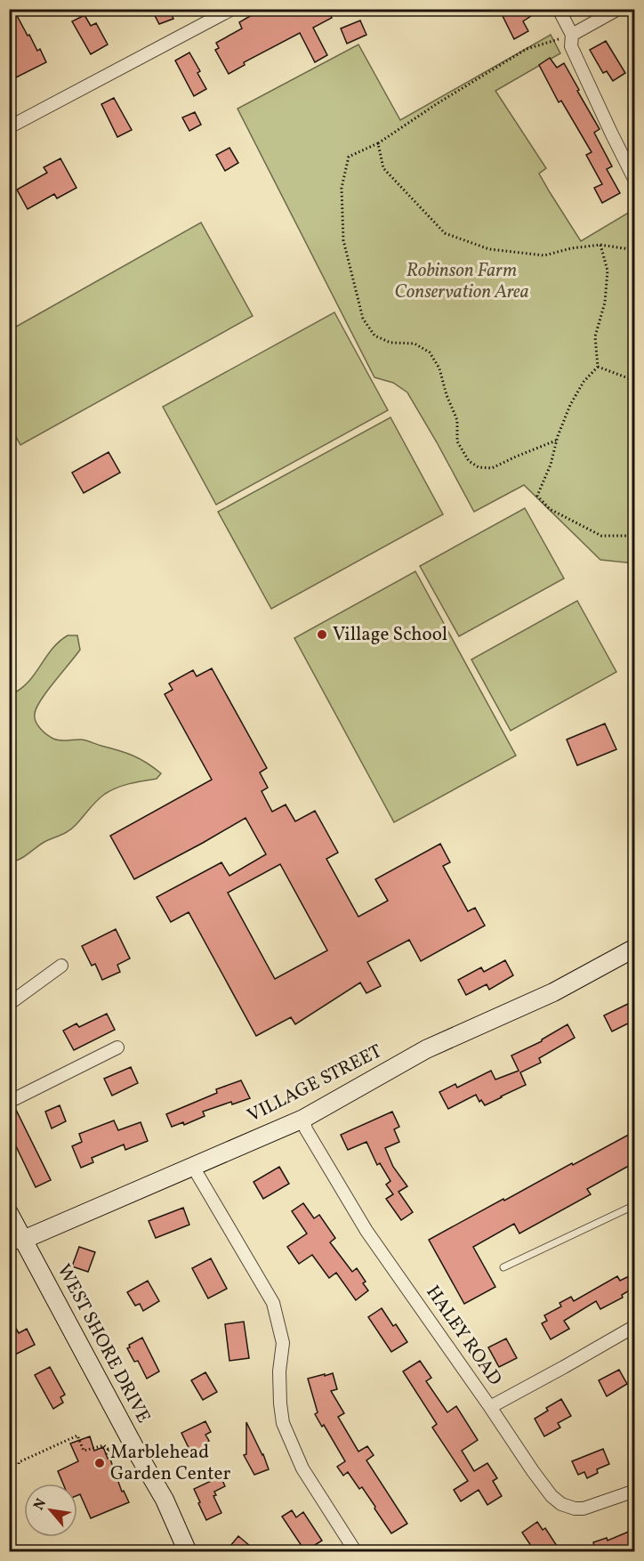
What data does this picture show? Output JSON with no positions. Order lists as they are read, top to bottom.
{
  "streets": {
    "main road": ["VILLAGE STREET", "WEST SHORE DRIVE"],
    "street": ["HALEY ROAD"]
  },
  "crossings": [
    ["VILLAGE STREET", "HALEY ROAD"],
    ["VILLAGE STREET", "WEST SHORE DRIVE"]
  ],
  "parks": ["Robinson Farm Conservation Area"],
  "places": ["Village School", "Marblehead Garden Center"],
  "north": "top left"
}
